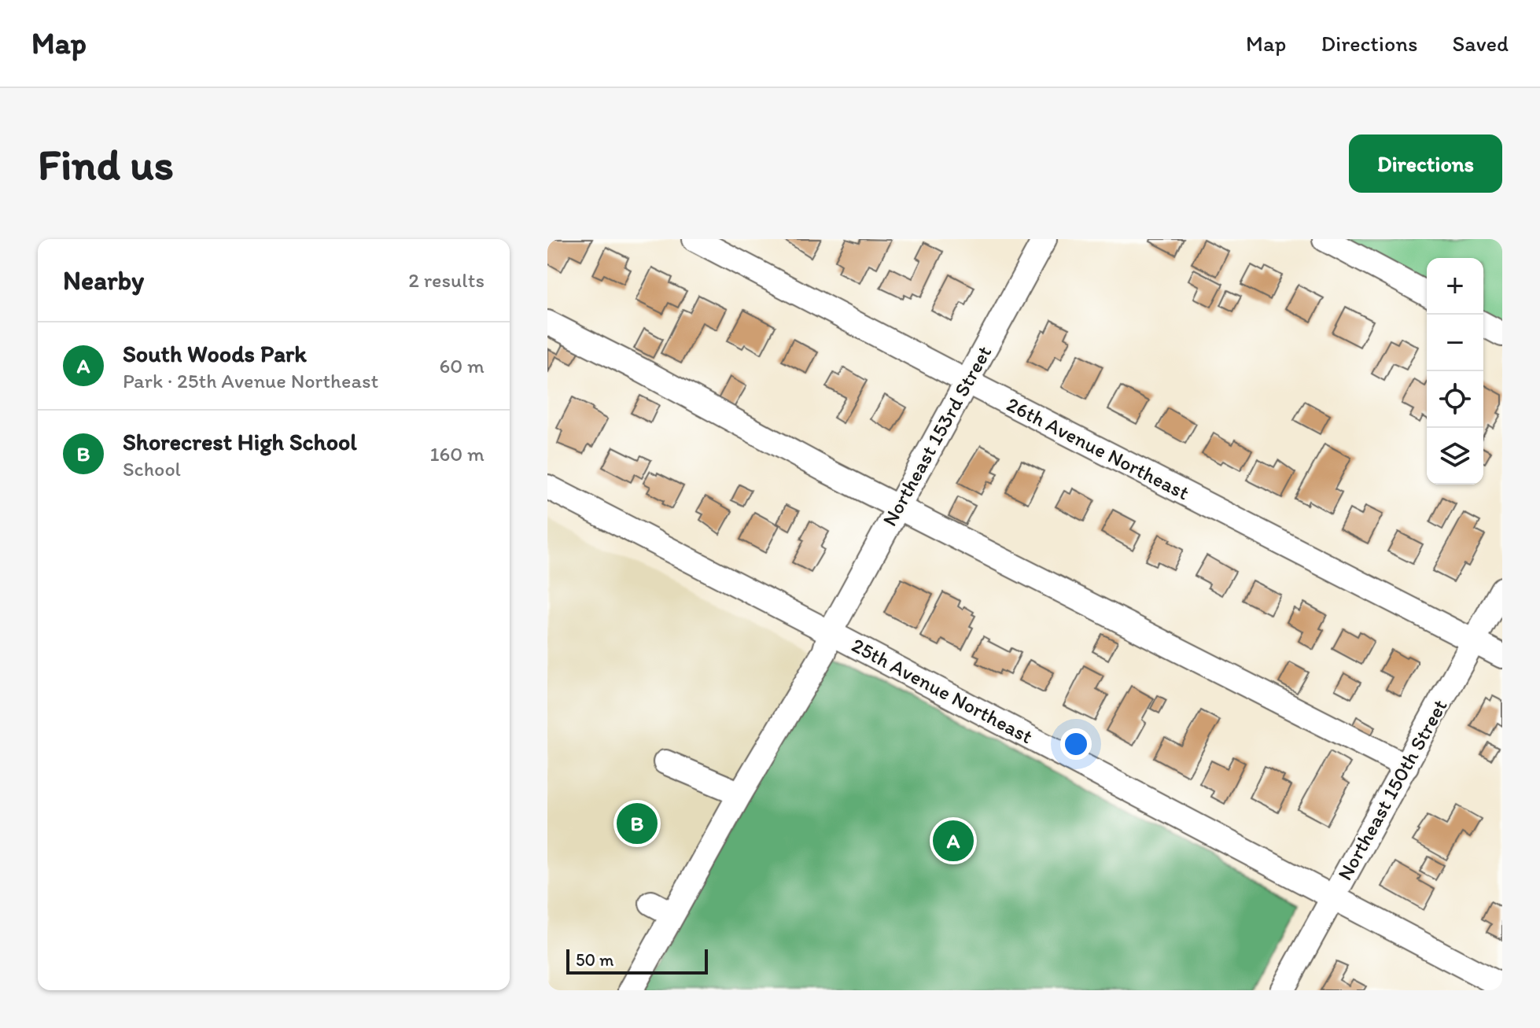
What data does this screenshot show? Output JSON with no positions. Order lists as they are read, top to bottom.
{
  "streets": {
    "street": [
      "Northeast 153rd Street",
      "26th Avenue Northeast",
      "25th Avenue Northeast",
      "Northeast 150th Street"
    ]
  },
  "crossings": [
    ["Northeast 153rd Street", "26th Avenue Northeast"],
    ["Northeast 153rd Street", "25th Avenue Northeast"],
    ["26th Avenue Northeast", "Northeast 150th Street"],
    ["25th Avenue Northeast", "Northeast 150th Street"]
  ],
  "scale_bar": "50 m",
  "page": {
    "header": "Map",
    "nav": ["Map", "Directions", "Saved"],
    "buttons": "Directions",
    "title": "Find us",
    "heading": ["Nearby", "2 results"],
    "map_buttons": ["+", "−"],
    "list": [
      {
        "mark": "A",
        "name": "South Woods Park",
        "note": "Park · 25th Avenue Northeast",
        "value": "60 m"
      },
      {
        "mark": "B",
        "name": "Shorecrest High School",
        "note": "School",
        "value": "160 m"
      }
    ],
    "pins": ["B", "A"],
    "scale": "50 m"
  }
}
